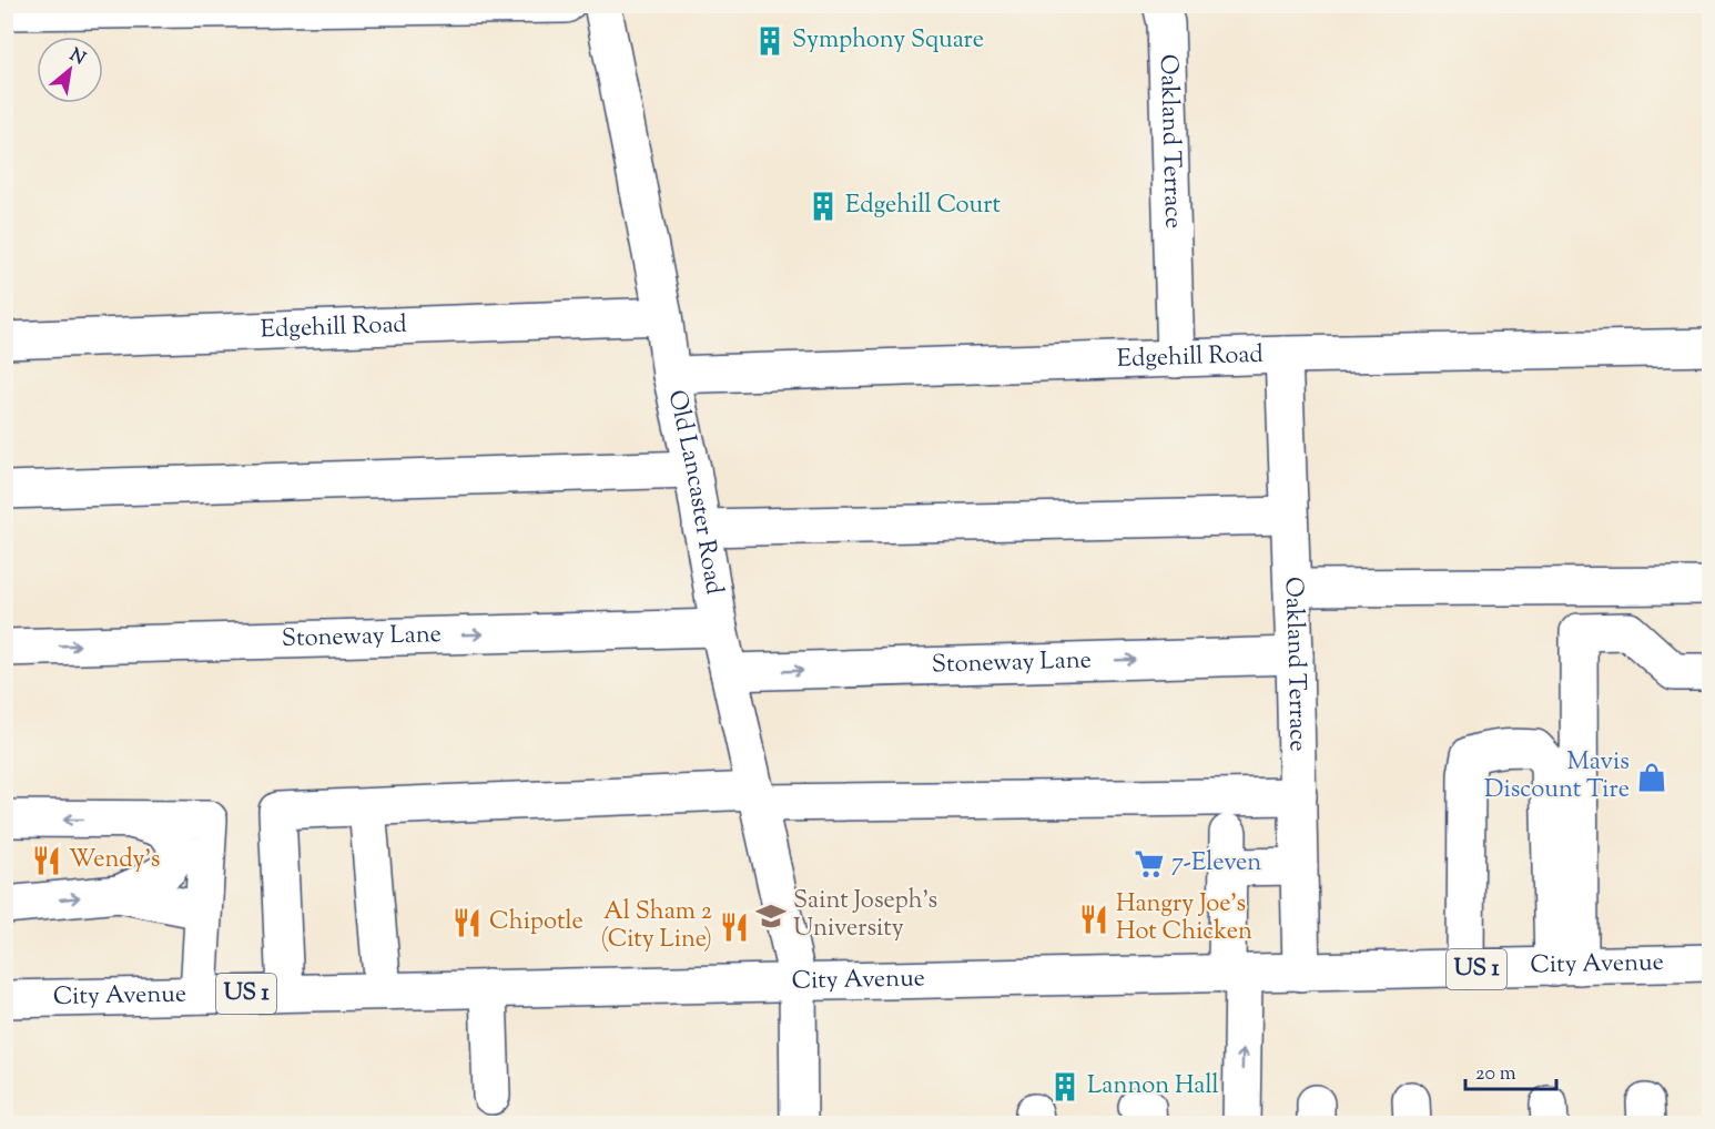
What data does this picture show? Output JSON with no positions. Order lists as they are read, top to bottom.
{
  "streets": {
    "main road": [
      "Oakland Terrace",
      "Edgehill Road",
      "Old Lancaster Road",
      "Stoneway Lane",
      "City Avenue",
      "US 1"
    ]
  },
  "crossings": [
    ["Oakland Terrace", "Edgehill Road"],
    ["Oakland Terrace", "Stoneway Lane"],
    ["Oakland Terrace", "City Avenue"],
    ["Edgehill Road", "Old Lancaster Road"],
    ["Old Lancaster Road", "Stoneway Lane"],
    ["Old Lancaster Road", "City Avenue"]
  ],
  "places": {
    "building": ["Symphony Square", "Edgehill Court", "Lannon Hall"],
    "shop": ["Mavis Discount Tire"],
    "restaurant": [
      "Wendy's",
      "Hangry Joe's Hot Chicken",
      "Chipotle",
      "Al Sham 2 (City Line)"
    ],
    "supermarket": ["7-Eleven"],
    "school or university": ["Saint Joseph's University"]
  },
  "scale_bar": "20 m",
  "north": "top right"
}
